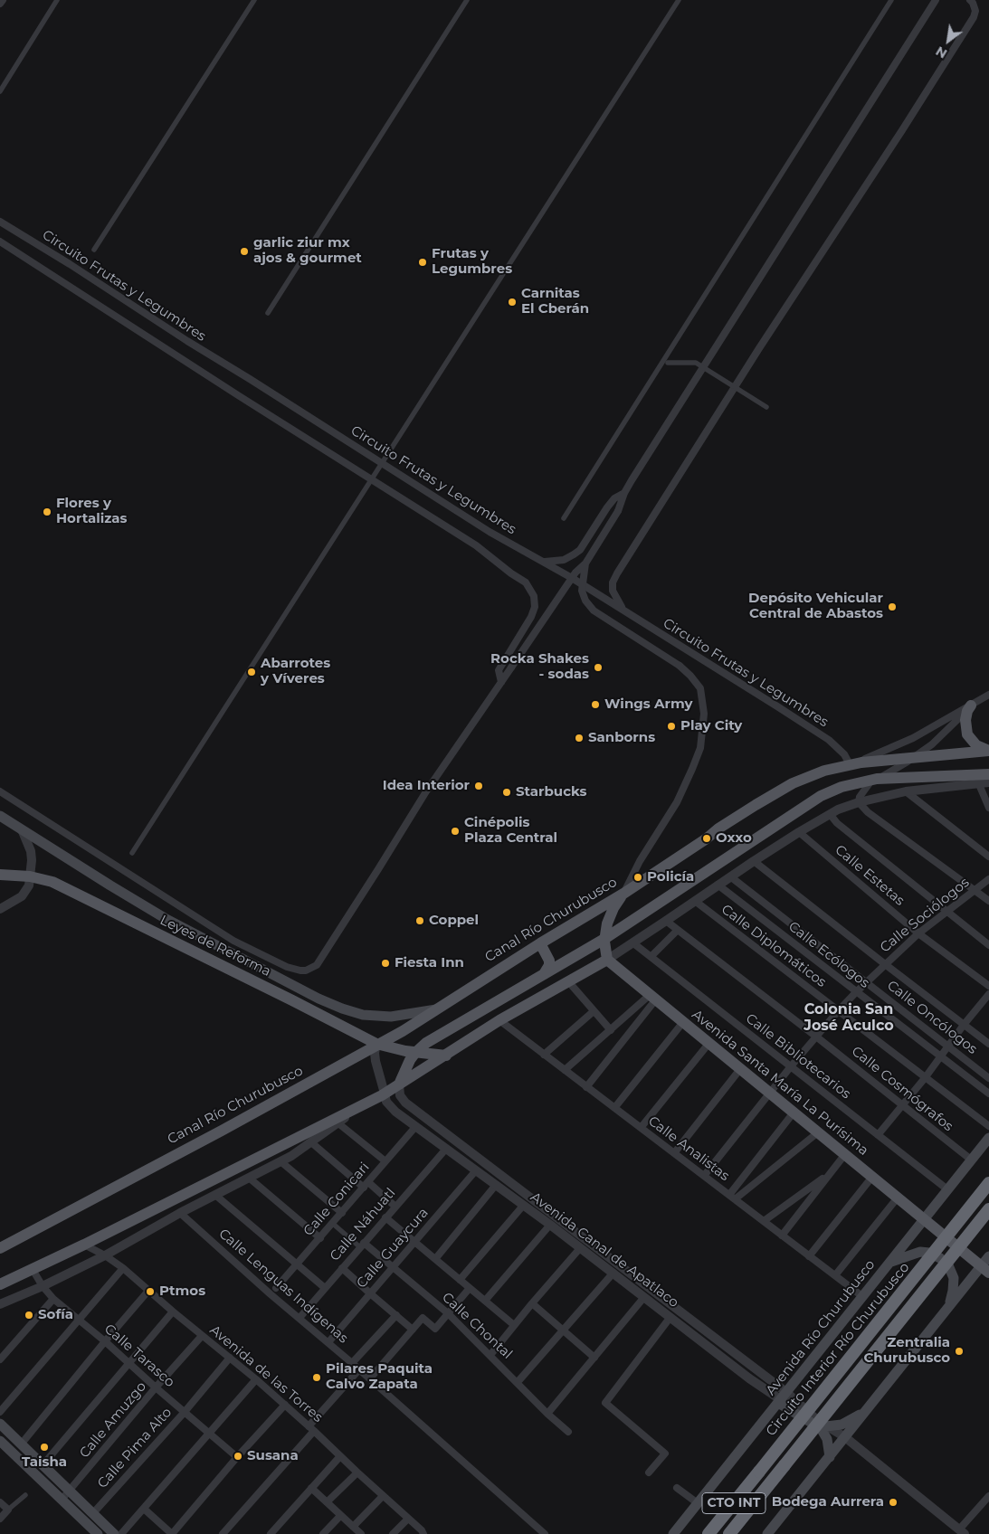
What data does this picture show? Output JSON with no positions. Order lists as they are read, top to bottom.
{
  "streets": {
    "highway": ["Circuito Interior Río Churubusco", "CTO INT"],
    "main road": [
      "Canal Río Churubusco",
      "Leyes de Reforma",
      "Avenida Santa María La Purísima",
      "Avenida Río Churubusco"
    ],
    "street": [
      "Circuito Frutas y Legumbres",
      "Calle Estetas",
      "Calle Sociólogos",
      "Calle Diplomáticos",
      "Calle Ecólogos",
      "Calle Oncólogos",
      "Calle Bibliotecarios",
      "Calle Cosmógrafos",
      "Calle Analistas",
      "Calle Conicari",
      "Calle Náhuatl",
      "Calle Guaycura",
      "Avenida Canal de Apatlaco",
      "Calle Lenguas Indígenas",
      "Calle Chontal",
      "Calle Tarasco",
      "Avenida de las Torres",
      "Calle Amuzgo",
      "Calle Pima Alto"
    ]
  },
  "crossings": [
    ["Circuito Frutas y Legumbres", "Canal Río Churubusco"],
    ["Calle Estetas", "Calle Sociólogos"],
    ["Calle Sociólogos", "Calle Diplomáticos"],
    ["Calle Sociólogos", "Calle Ecólogos"],
    ["Calle Sociólogos", "Calle Oncólogos"],
    ["Calle Sociólogos", "Calle Bibliotecarios"],
    ["Calle Sociólogos", "Avenida Santa María La Purísima"],
    ["Calle Sociólogos", "Calle Cosmógrafos"],
    ["Calle Sociólogos", "Calle Analistas"],
    ["Canal Río Churubusco", "Leyes de Reforma"],
    ["Calle Bibliotecarios", "Avenida Río Churubusco"],
    ["Avenida Santa María La Purísima", "Avenida Río Churubusco"],
    ["Avenida Santa María La Purísima", "CTO INT"],
    ["Calle Cosmógrafos", "Avenida Río Churubusco"],
    ["Calle Analistas", "Avenida Río Churubusco"],
    ["Calle Conicari", "Avenida Canal de Apatlaco"],
    ["Calle Náhuatl", "Avenida Canal de Apatlaco"],
    ["Calle Náhuatl", "Calle Lenguas Indígenas"],
    ["Calle Náhuatl", "Calle Chontal"],
    ["Calle Guaycura", "Avenida Canal de Apatlaco"],
    ["Calle Guaycura", "Calle Lenguas Indígenas"],
    ["Calle Guaycura", "Calle Chontal"],
    ["Avenida Canal de Apatlaco", "Avenida Río Churubusco"],
    ["Avenida Canal de Apatlaco", "CTO INT"],
    ["Calle Tarasco", "Calle Amuzgo"],
    ["Calle Tarasco", "Calle Pima Alto"],
    ["Avenida de las Torres", "Calle Amuzgo"],
    ["Avenida de las Torres", "Calle Pima Alto"]
  ],
  "districts": ["Colonia San José Aculco"],
  "places": [
    "garlic ziur mx ajos & gourmet",
    "Frutas y Legumbres",
    "Carnitas El Cberán",
    "Flores y Hortalizas",
    "Depósito Vehicular Central de Abastos",
    "Rocka Shakes - sodas",
    "Abarrotes y Víveres",
    "Wings Army",
    "Play City",
    "Sanborns",
    "Idea Interior",
    "Starbucks",
    "Cinépolis Plaza Central",
    "Oxxo",
    "Policía",
    "Coppel",
    "Fiesta Inn",
    "Ptmos",
    "Sofía",
    "Zentralia Churubusco",
    "Pilares Paquita Calvo Zapata",
    "Taisha",
    "Susana",
    "Bodega Aurrera"
  ],
  "north": "bottom left"
}
